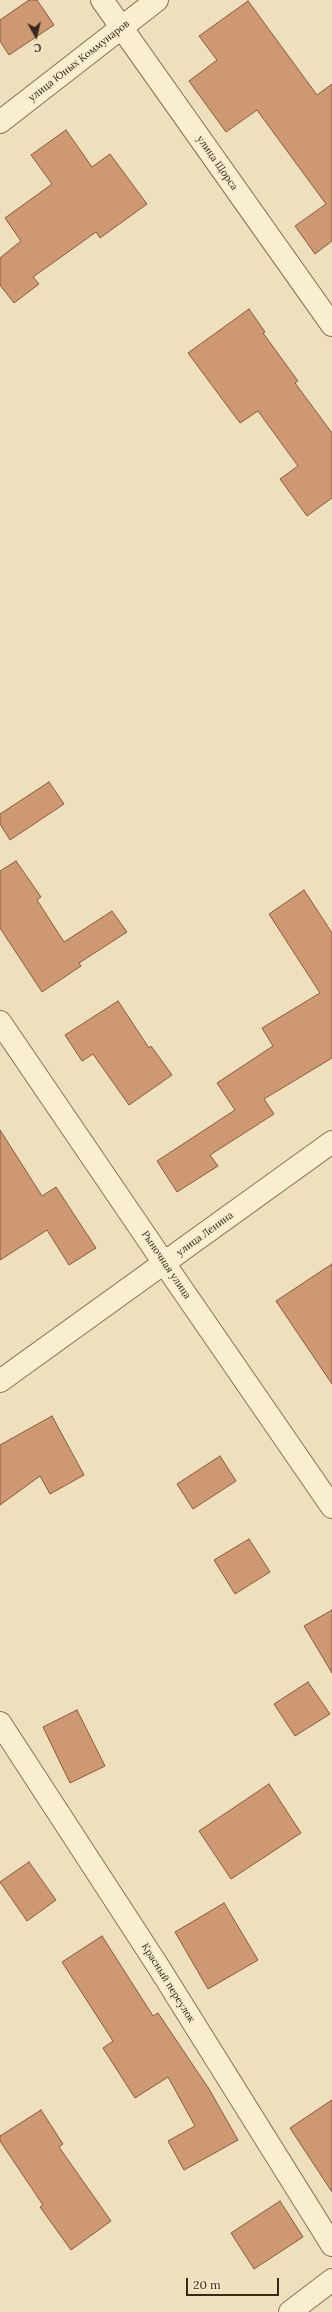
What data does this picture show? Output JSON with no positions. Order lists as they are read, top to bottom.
{
  "streets": {
    "street": [
      "улица Юных Коммунаров",
      "улица Щорса",
      "улица Ленина",
      "Рыночная улица",
      "Красный переулок"
    ]
  },
  "crossings": [
    ["улица Юных Коммунаров", "улица Щорса"],
    ["улица Ленина", "Рыночная улица"]
  ],
  "scale_bar": "20 m",
  "north": "bottom"
}
